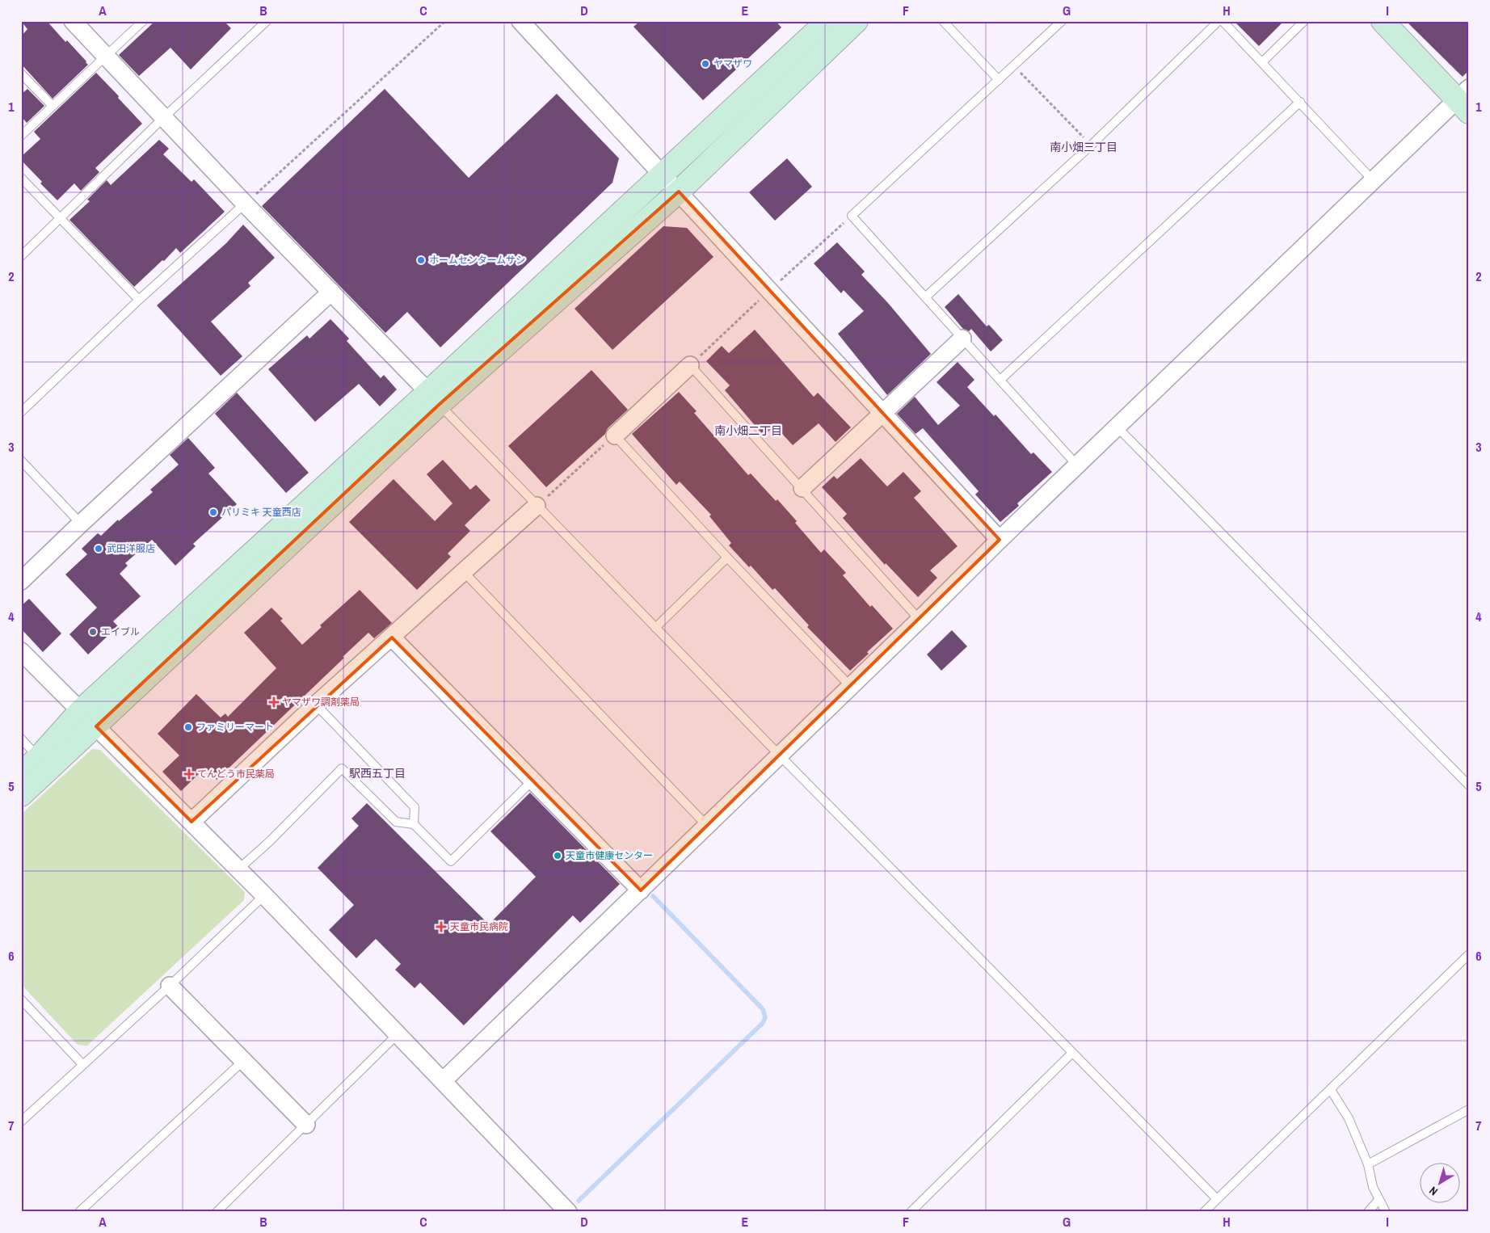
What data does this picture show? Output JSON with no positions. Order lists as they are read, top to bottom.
{
  "districts": ["南小畑三丁目", "南小畑二丁目", "駅西五丁目"],
  "places": {
    "other": [
      "ヤマザワ",
      "ホームセンタームサシ",
      "パリミキ 天童西店",
      "武田洋服店",
      "エイブル",
      "ファミリーマート",
      "天童市健康センター"
    ],
    "health": ["ヤマザワ調剤薬局", "てんどう市民薬局", "天童市民病院"]
  },
  "north": "bottom left",
  "grid": {
    "columns": [
      "A",
      "B",
      "C",
      "D",
      "E",
      "F",
      "G",
      "H",
      "I"
    ],
    "rows": [
      "1",
      "2",
      "3",
      "4",
      "5",
      "6",
      "7"
    ]
  }
}
